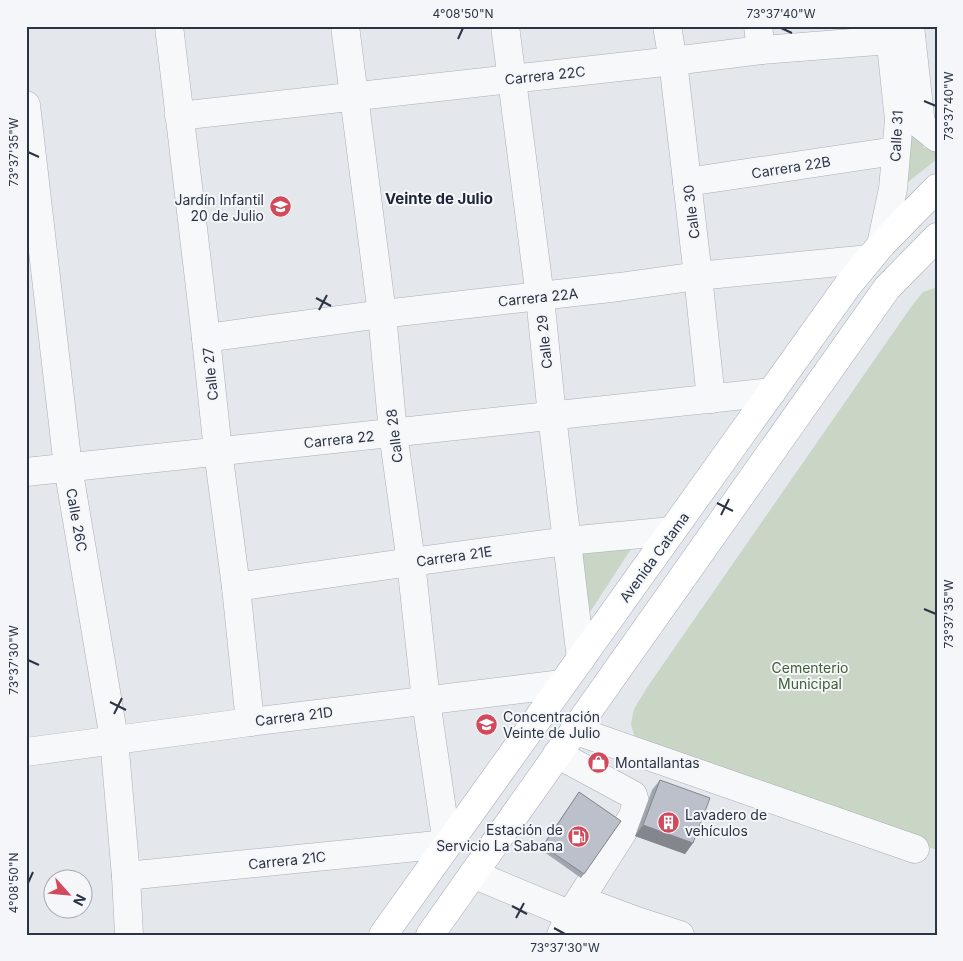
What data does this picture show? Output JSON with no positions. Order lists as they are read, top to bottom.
{
  "streets": {
    "main road": ["Avenida Catama"],
    "street": [
      "Carrera 22C",
      "Calle 31",
      "Carrera 22B",
      "Calle 30",
      "Carrera 22A",
      "Calle 29",
      "Calle 27",
      "Calle 28",
      "Carrera 22",
      "Calle 26C",
      "Carrera 21E",
      "Carrera 21D",
      "Carrera 21C"
    ]
  },
  "crossings": [
    ["Carrera 22C", "Calle 31"],
    ["Carrera 22C", "Calle 30"],
    ["Carrera 22C", "Calle 29"],
    ["Carrera 22C", "Calle 27"],
    ["Carrera 22C", "Calle 28"],
    ["Calle 31", "Carrera 22B"],
    ["Calle 31", "Carrera 22A"],
    ["Calle 31", "Avenida Catama"],
    ["Carrera 22B", "Calle 30"],
    ["Calle 30", "Carrera 22A"],
    ["Calle 30", "Carrera 22"],
    ["Carrera 22A", "Calle 29"],
    ["Carrera 22A", "Calle 27"],
    ["Carrera 22A", "Calle 28"],
    ["Carrera 22A", "Avenida Catama"],
    ["Calle 29", "Carrera 22"],
    ["Calle 29", "Carrera 21E"],
    ["Calle 29", "Avenida Catama"],
    ["Calle 27", "Carrera 22"],
    ["Calle 27", "Carrera 21E"],
    ["Calle 27", "Carrera 21D"],
    ["Calle 28", "Carrera 22"],
    ["Calle 28", "Carrera 21E"],
    ["Calle 28", "Avenida Catama"],
    ["Calle 28", "Carrera 21D"],
    ["Calle 28", "Carrera 21C"],
    ["Carrera 22", "Calle 26C"],
    ["Carrera 22", "Avenida Catama"],
    ["Calle 26C", "Carrera 21D"],
    ["Calle 26C", "Carrera 21C"],
    ["Carrera 21E", "Avenida Catama"],
    ["Avenida Catama", "Carrera 21D"],
    ["Avenida Catama", "Carrera 21C"]
  ],
  "districts": ["Veinte de Julio"],
  "parks": ["Cementerio Municipal"],
  "places": {
    "school or university": ["Jardín Infantil 20 de Julio", "Concentración Veinte de Julio"],
    "shop": ["Montallantas"],
    "building": ["Lavadero de vehículos"],
    "fuel station": ["Estación de Servicio La Sabana"]
  },
  "north": "bottom right",
  "coordinates": [
    "4°08'50\"N",
    "73°37'40\"W",
    "73°37'35\"W",
    "73°37'30\"W"
  ]
}
